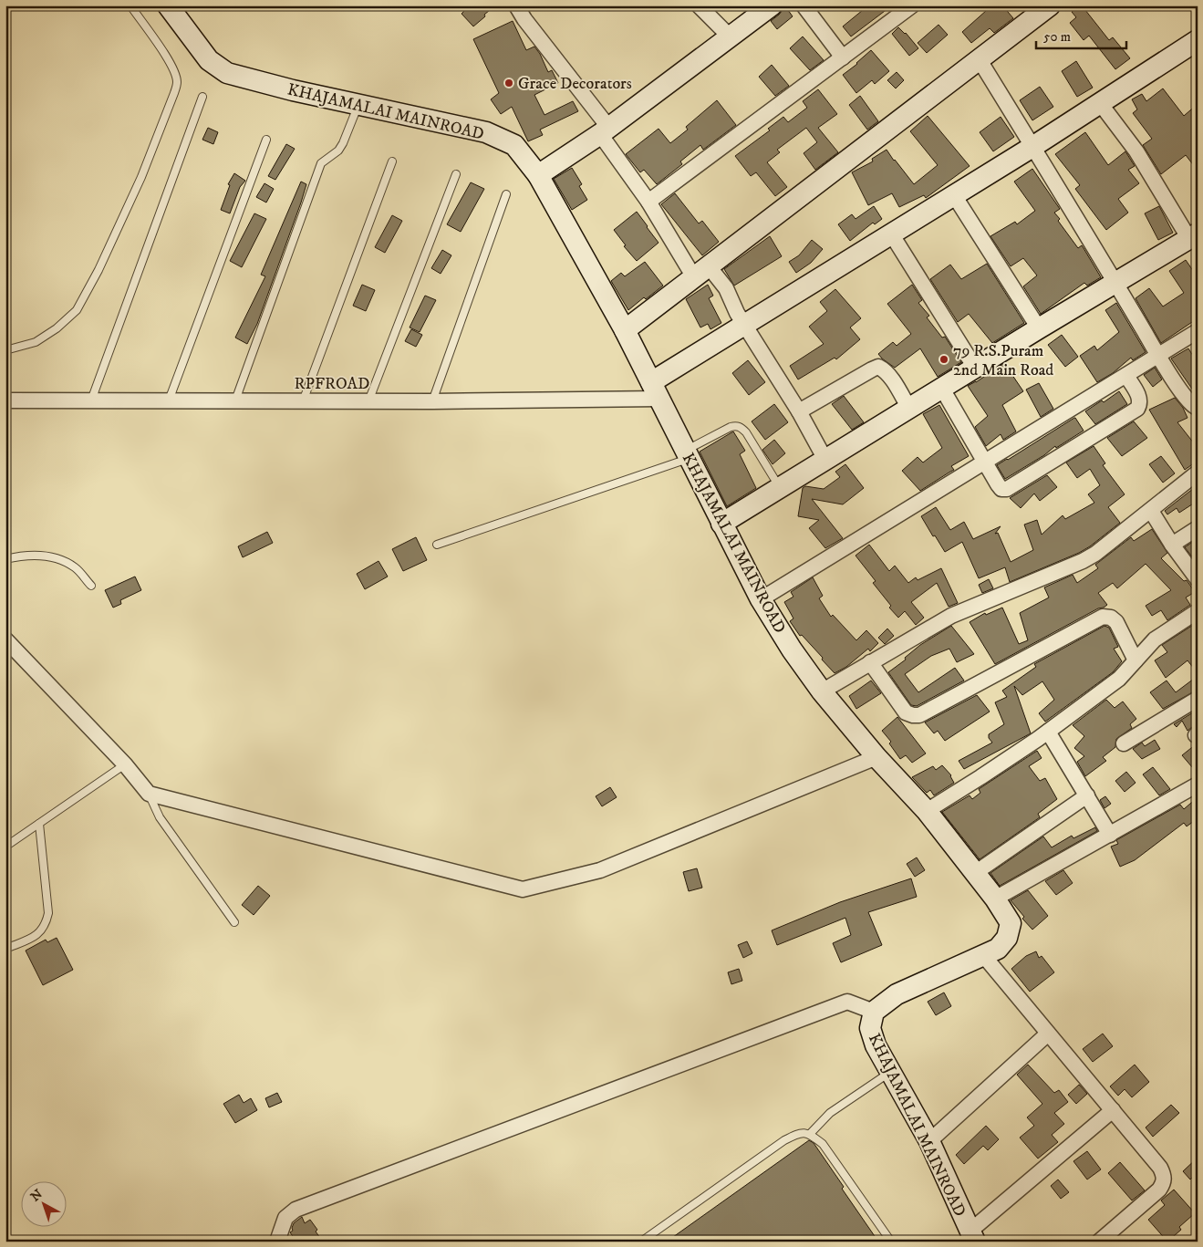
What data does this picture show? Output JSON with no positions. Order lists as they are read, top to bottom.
{
  "streets": {
    "street": ["KHAJAMALAI MAINROAD", "RPFROAD"]
  },
  "crossings": [
    ["KHAJAMALAI MAINROAD", "RPFROAD"]
  ],
  "places": ["Grace Decorators", "79 R.S.Puram 2nd Main Road"],
  "scale_bar": "50 m",
  "north": "top left"
}
